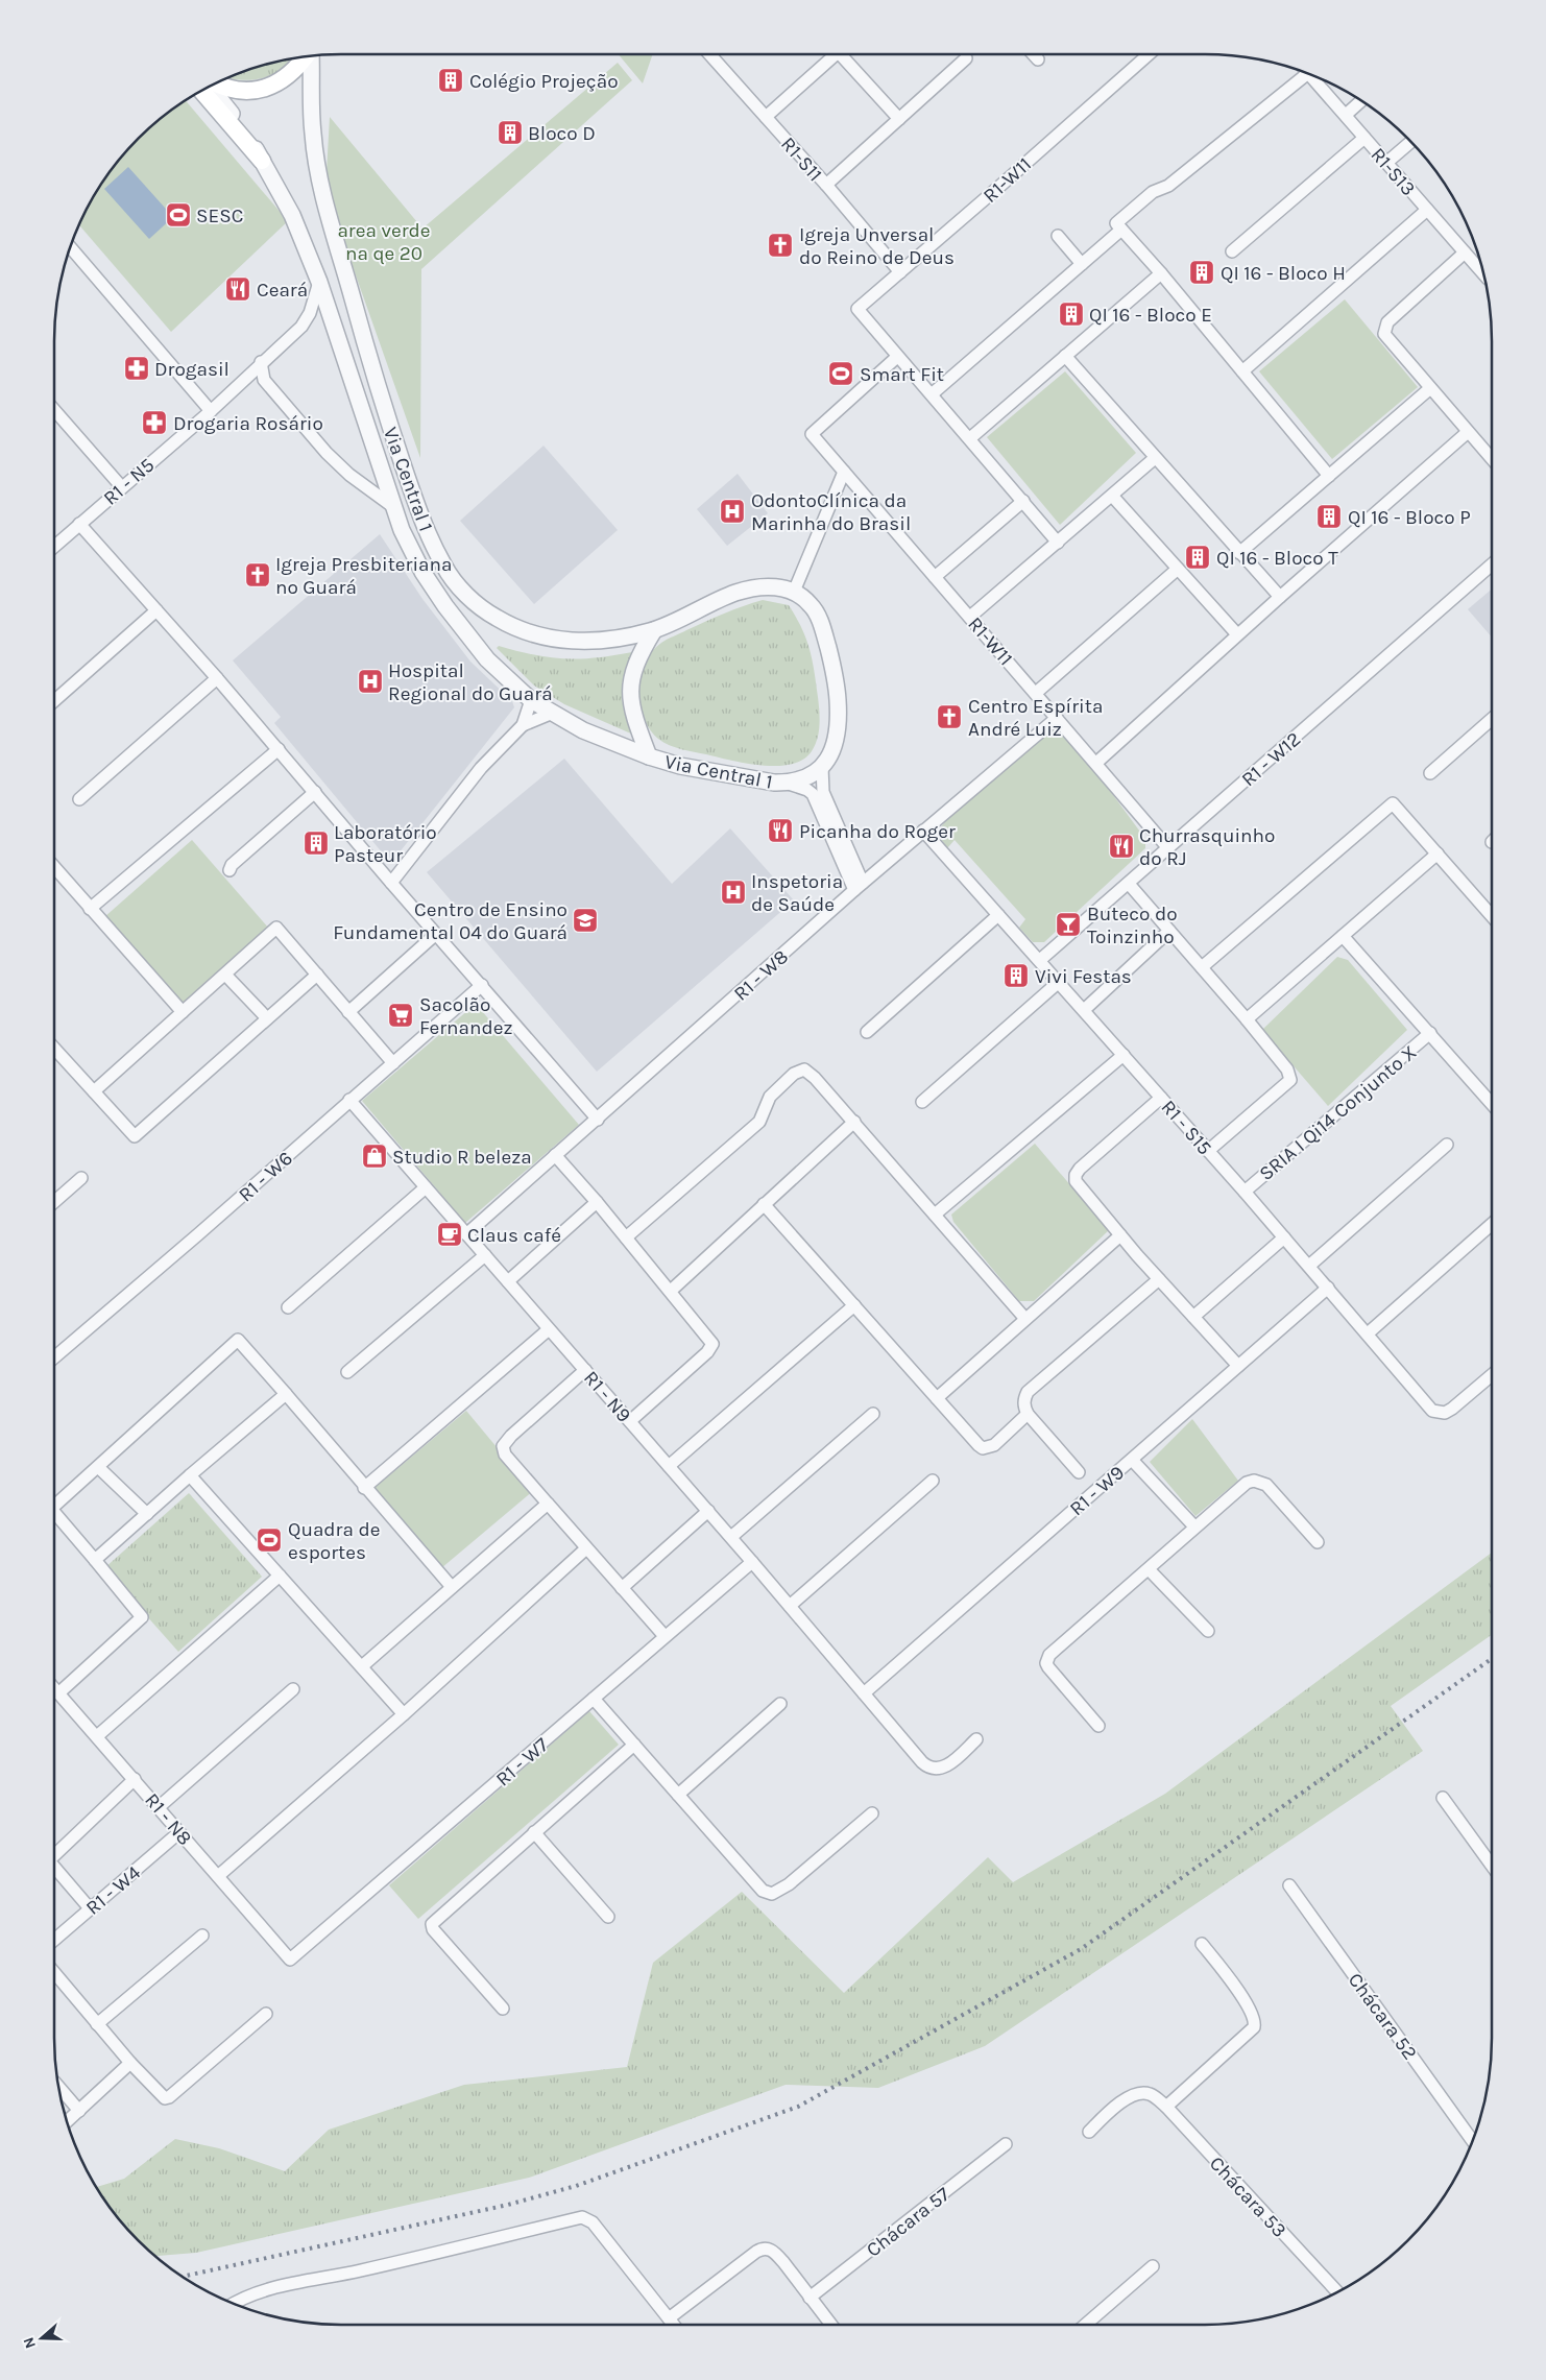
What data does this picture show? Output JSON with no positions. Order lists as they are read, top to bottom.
{
  "streets": {
    "street": [
      "R1-S11",
      "R1-S13",
      "R1-W11",
      "Via Central 1",
      "R1 - N5",
      "R1 - W12",
      "R1 - W8",
      "SRIA I Qi14 Conjunto X",
      "R1 - S15",
      "R1 - W6",
      "R1 - N9",
      "R1 - W9",
      "R1 - W7",
      "R1 - N8",
      "R1 - W4",
      "Chácara 52",
      "Chácara 53",
      "Chácara 57"
    ]
  },
  "crossings": [
    ["R1-S11", "R1-W11"],
    ["R1-W11", "R1 - W12"],
    ["R1-W11", "R1 - W8"],
    ["Via Central 1", "R1 - N5"],
    ["R1 - W12", "R1 - S15"],
    ["R1 - W8", "R1 - S15"],
    ["R1 - W8", "R1 - N9"],
    ["SRIA I Qi14 Conjunto X", "R1 - S15"],
    ["R1 - S15", "R1 - W9"],
    ["R1 - W6", "R1 - N9"],
    ["R1 - N9", "R1 - W9"],
    ["R1 - N9", "R1 - W7"],
    ["R1 - W7", "R1 - N8"],
    ["R1 - N8", "R1 - W4"]
  ],
  "parks": ["area verde na qe 20"],
  "places": {
    "building": [
      "Colégio Projeção",
      "Bloco D",
      "QI 16 - Bloco H",
      "QI 16 - Bloco E",
      "QI 16 - Bloco P",
      "QI 16 - Bloco T",
      "Laboratório Pasteur",
      "Vivi Festas"
    ],
    "sports": ["SESC", "Smart Fit", "Quadra de esportes"],
    "church": ["Igreja Unversal do Reino de Deus", "Igreja Presbiteriana no Guará", "Centro Espírita André Luiz"],
    "restaurant": ["Ceará", "Picanha do Roger", "Churrasquinho do RJ"],
    "pharmacy": ["Drogasil", "Drogaria Rosário"],
    "hospital": ["OdontoClínica da Marinha do Brasil", "Hospital Regional do Guará", "Inspetoria de Saúde"],
    "school or university": ["Centro de Ensino Fundamental 04 do Guará"],
    "bar": ["Buteco do Toinzinho"],
    "supermarket": ["Sacolão Fernandez"],
    "shop": ["Studio R beleza"],
    "cafe": ["Claus café"]
  },
  "north": "left"
}
